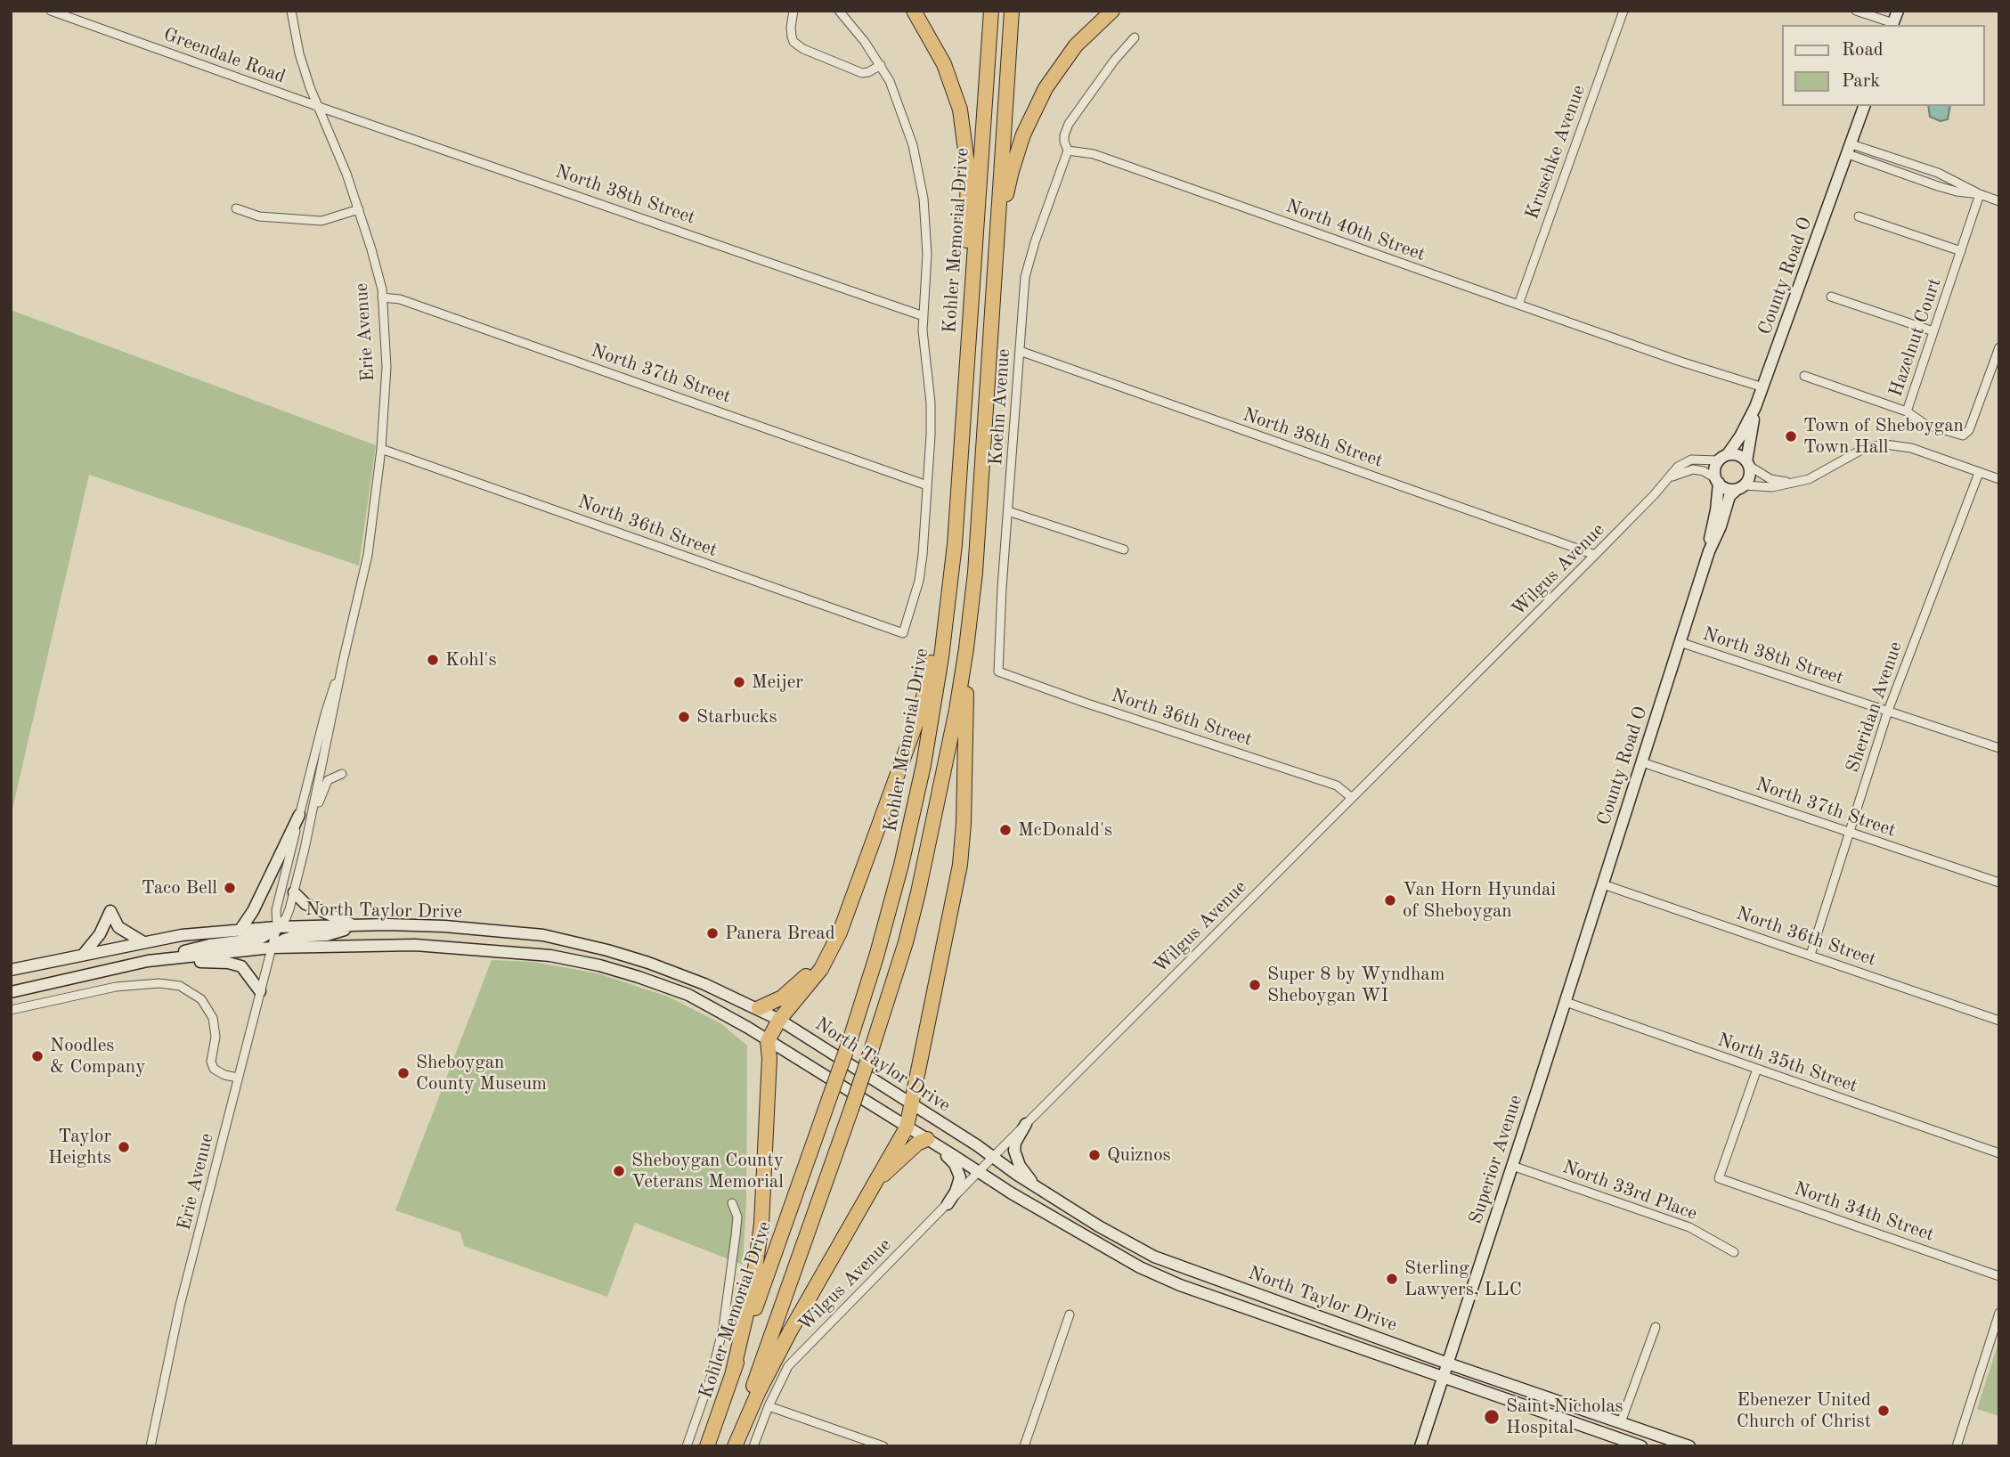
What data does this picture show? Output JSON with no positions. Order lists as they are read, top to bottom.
{
  "streets": {
    "highway": ["Kohler Memorial Drive"],
    "main road": ["County Road O", "North Taylor Drive", "Superior Avenue"],
    "street": [
      "Greendale Road",
      "Kruschke Avenue",
      "North 38th Street",
      "North 40th Street",
      "Erie Avenue",
      "Hazelnut Court",
      "North 37th Street",
      "Koehn Avenue",
      "North 36th Street",
      "Wilgus Avenue",
      "Sheridan Avenue",
      "North 35th Street",
      "North 33rd Place",
      "North 34th Street"
    ]
  },
  "crossings": [
    ["Greendale Road", "North 38th Street"],
    ["Greendale Road", "Erie Avenue"],
    ["Kruschke Avenue", "North 40th Street"],
    ["North 38th Street", "County Road O"],
    ["North 38th Street", "Erie Avenue"],
    ["North 38th Street", "Koehn Avenue"],
    ["North 38th Street", "Wilgus Avenue"],
    ["North 38th Street", "Sheridan Avenue"],
    ["North 40th Street", "County Road O"],
    ["North 40th Street", "Koehn Avenue"],
    ["County Road O", "North 37th Street"],
    ["County Road O", "North 36th Street"],
    ["County Road O", "Wilgus Avenue"],
    ["County Road O", "Superior Avenue"],
    ["Erie Avenue", "North 37th Street"],
    ["Erie Avenue", "North 36th Street"],
    ["Erie Avenue", "North Taylor Drive"],
    ["North 37th Street", "North 36th Street"],
    ["North 37th Street", "Sheridan Avenue"],
    ["Koehn Avenue", "North 36th Street"],
    ["North 36th Street", "Wilgus Avenue"],
    ["North 36th Street", "Sheridan Avenue"],
    ["North 36th Street", "Superior Avenue"],
    ["Wilgus Avenue", "North Taylor Drive"],
    ["North Taylor Drive", "Superior Avenue"],
    ["North 35th Street", "Superior Avenue"],
    ["North 35th Street", "North 34th Street"],
    ["Superior Avenue", "North 33rd Place"]
  ],
  "places": [
    "Town of Sheboygan Town Hall",
    "Kohl's",
    "Meijer",
    "Starbucks",
    "McDonald's",
    "Taco Bell",
    "Van Horn Hyundai of Sheboygan",
    "Panera Bread",
    "Super 8 by Wyndham Sheboygan WI",
    "Noodles & Company",
    "Sheboygan County Museum",
    "Taylor Heights",
    "Quiznos",
    "Sheboygan County Veterans Memorial",
    "Sterling Lawyers, LLC",
    "Ebenezer United Church of Christ",
    "Saint Nicholas Hospital"
  ],
  "legend": ["Road", "Park"]
}
